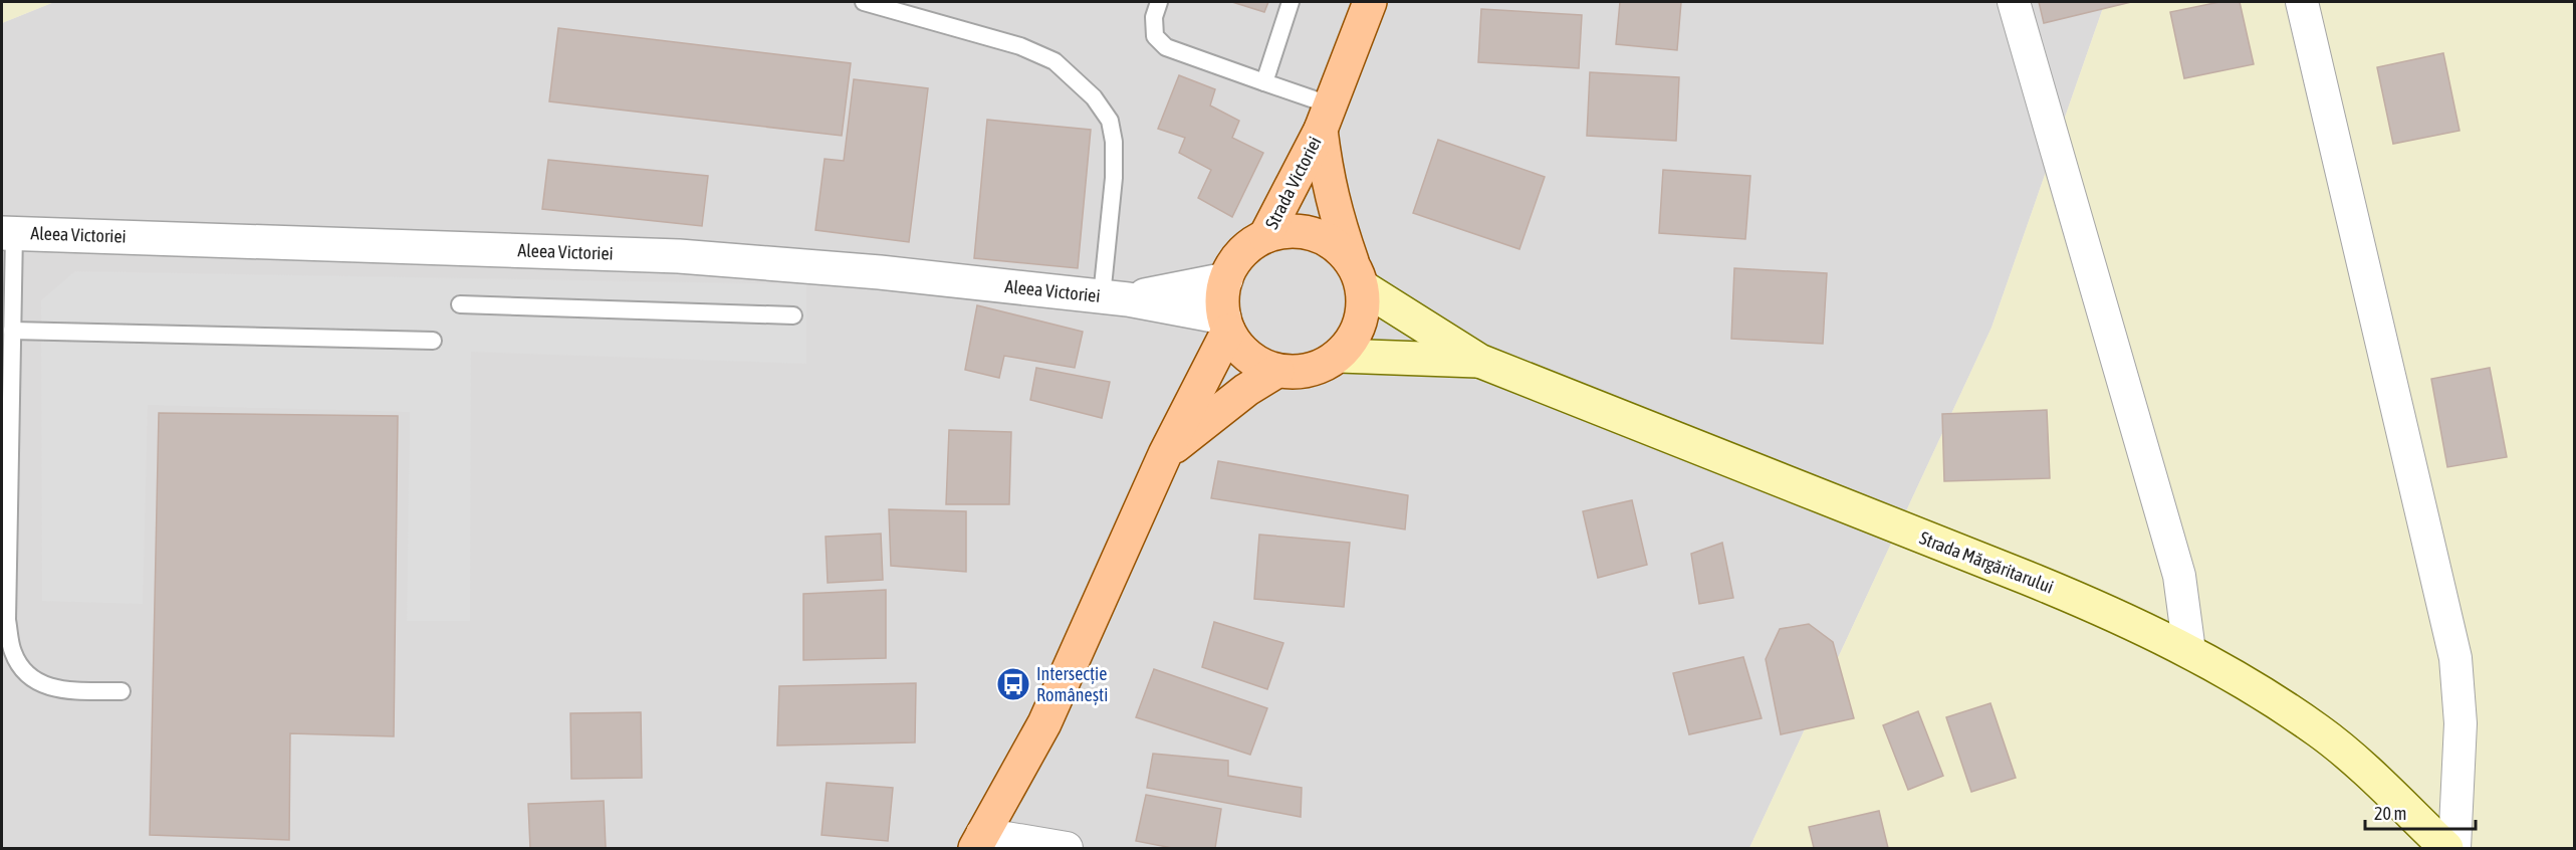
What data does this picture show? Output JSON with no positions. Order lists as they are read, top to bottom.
{
  "streets": {
    "main road": ["Strada Victoriei", "Strada Mărgăritarului"],
    "street": ["Aleea Victoriei"]
  },
  "crossings": [
    ["Strada Victoriei", "Aleea Victoriei"],
    ["Strada Victoriei", "Strada Mărgăritarului"],
    ["Aleea Victoriei", "Strada Mărgăritarului"]
  ],
  "places": {
    "bus stop": ["Intersecție Românești"]
  },
  "scale_bar": "20 m"
}
